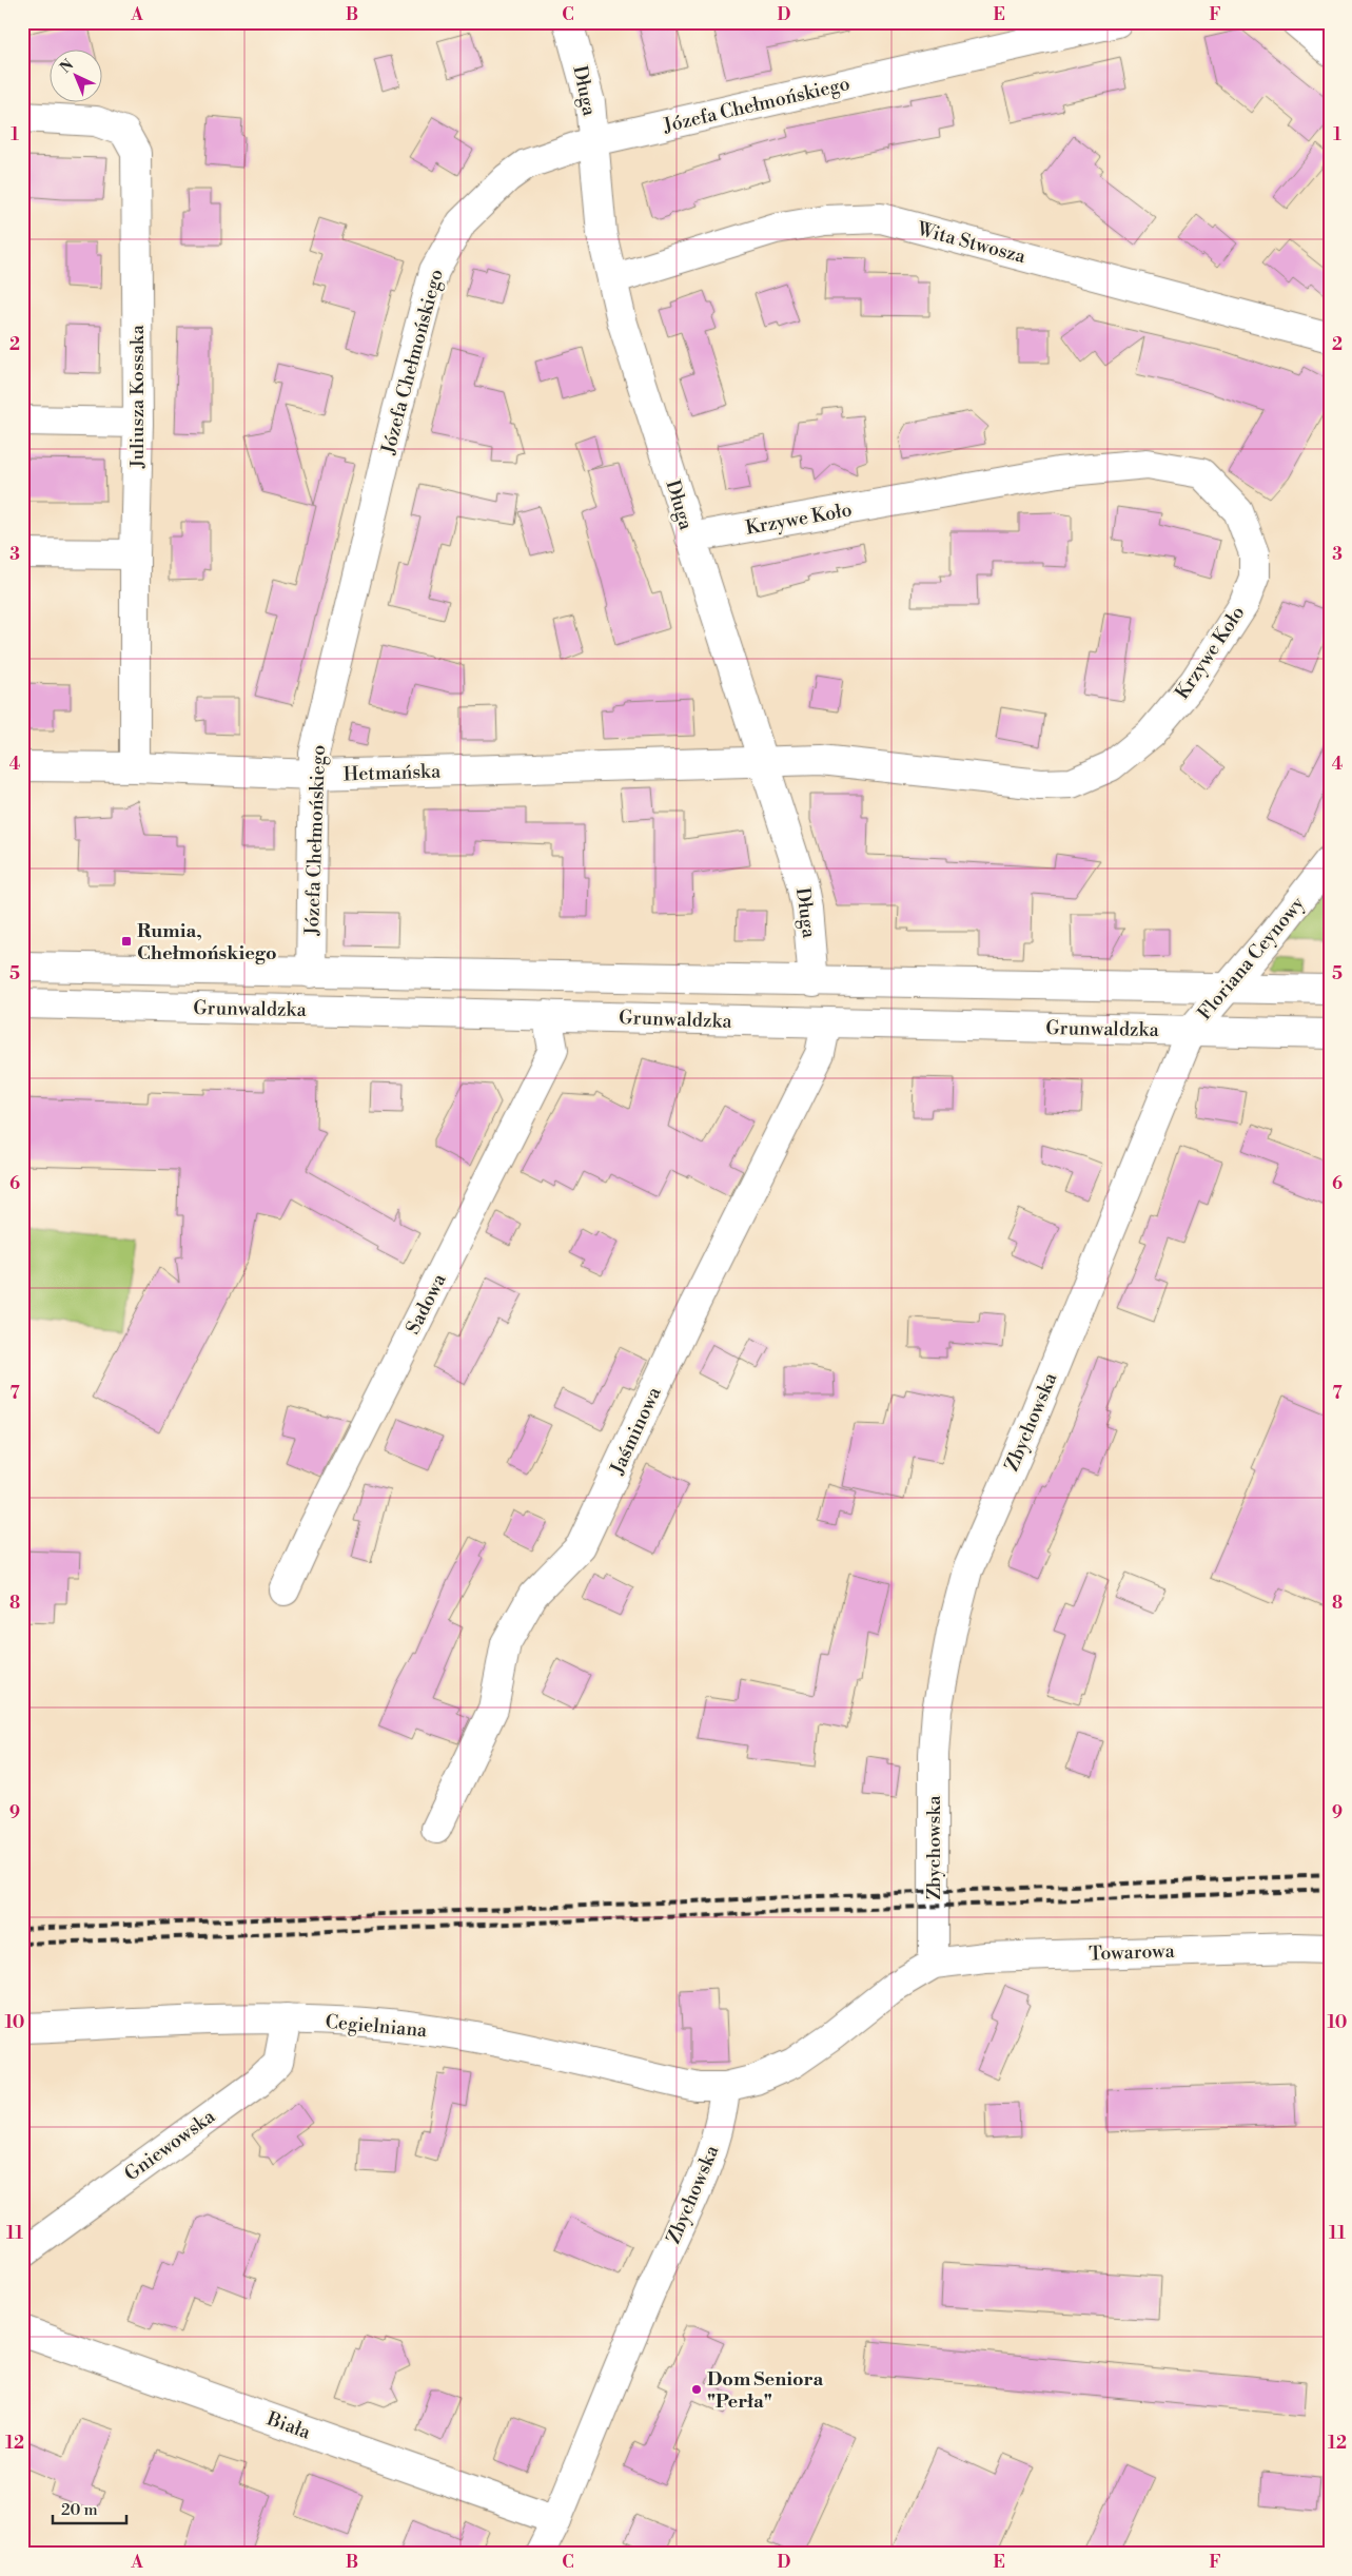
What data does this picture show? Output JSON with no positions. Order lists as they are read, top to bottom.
{
  "streets": {
    "street": [
      "Długa",
      "Józefa Chełmońskiego",
      "Wita Stwosza",
      "Juliusza Kossaka",
      "Krzywe Koło",
      "Hetmańska",
      "Floriana Ceynowy",
      "Grunwaldzka",
      "Sadowa",
      "Zbychowska",
      "Jaśminowa",
      "Towarowa",
      "Cegielniana",
      "Gniewowska",
      "Biała"
    ]
  },
  "crossings": [
    ["Długa", "Józefa Chełmońskiego"],
    ["Długa", "Wita Stwosza"],
    ["Długa", "Krzywe Koło"],
    ["Długa", "Hetmańska"],
    ["Długa", "Grunwaldzka"],
    ["Józefa Chełmońskiego", "Hetmańska"],
    ["Józefa Chełmońskiego", "Grunwaldzka"],
    ["Juliusza Kossaka", "Hetmańska"],
    ["Krzywe Koło", "Hetmańska"],
    ["Floriana Ceynowy", "Grunwaldzka"],
    ["Floriana Ceynowy", "Zbychowska"],
    ["Grunwaldzka", "Sadowa"],
    ["Grunwaldzka", "Zbychowska"],
    ["Grunwaldzka", "Jaśminowa"],
    ["Zbychowska", "Towarowa"],
    ["Zbychowska", "Cegielniana"],
    ["Zbychowska", "Biała"],
    ["Cegielniana", "Gniewowska"]
  ],
  "places": {
    "transit": ["Rumia, Chełmońskiego"],
    "other": ["Dom Seniora \"Perła\""]
  },
  "scale_bar": "20 m",
  "north": "top left",
  "grid": {
    "columns": [
      "A",
      "B",
      "C",
      "D",
      "E",
      "F"
    ],
    "rows": [
      "1",
      "2",
      "3",
      "4",
      "5",
      "6",
      "7",
      "8",
      "9",
      "10",
      "11",
      "12"
    ]
  }
}
